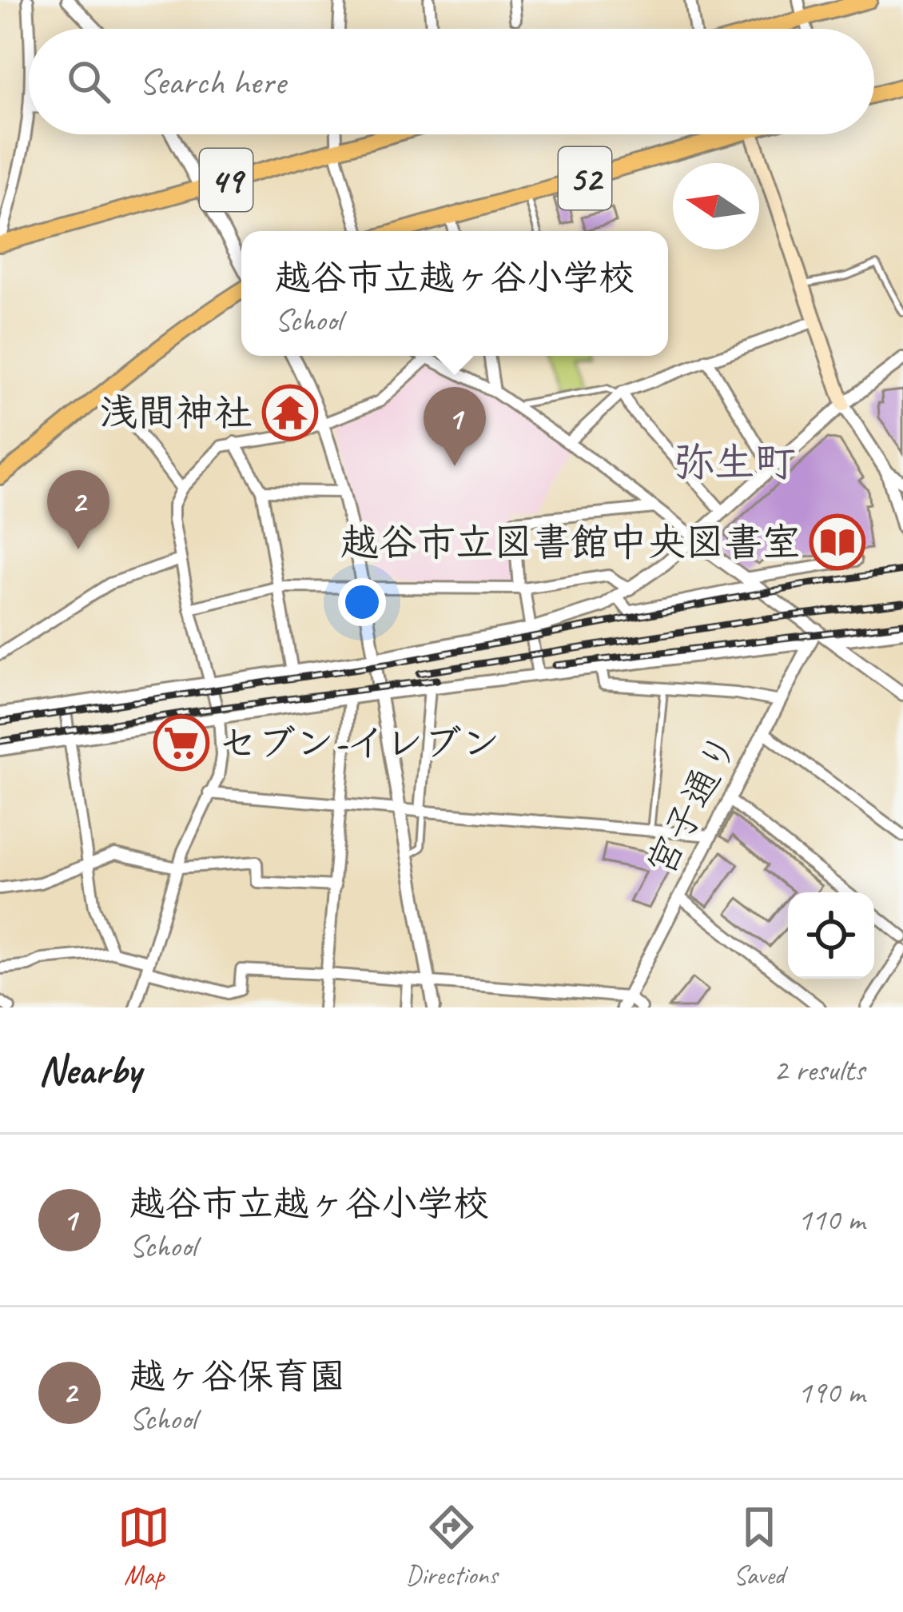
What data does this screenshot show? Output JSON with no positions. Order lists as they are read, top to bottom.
{
  "streets": {
    "main road": ["52", "49"],
    "street": ["宮子通り"]
  },
  "districts": ["弥生町"],
  "places": {
    "temple": ["浅間神社"],
    "library": ["越谷市立図書館中央図書室"],
    "supermarket": ["セブン-イレブン"]
  },
  "north": "left",
  "page": {
    "search": "Search here",
    "popup": ["越谷市立越ヶ谷小学校", "School"],
    "pins": ["1", "2"],
    "heading": ["Nearby", "2 results"],
    "list": [
      {
        "mark": "1",
        "name": "越谷市立越ヶ谷小学校",
        "note": "School",
        "value": "110 m"
      },
      {
        "mark": "2",
        "name": "越ヶ谷保育園",
        "note": "School",
        "value": "190 m"
      }
    ],
    "nav": ["Map", "Directions", "Saved"]
  }
}
